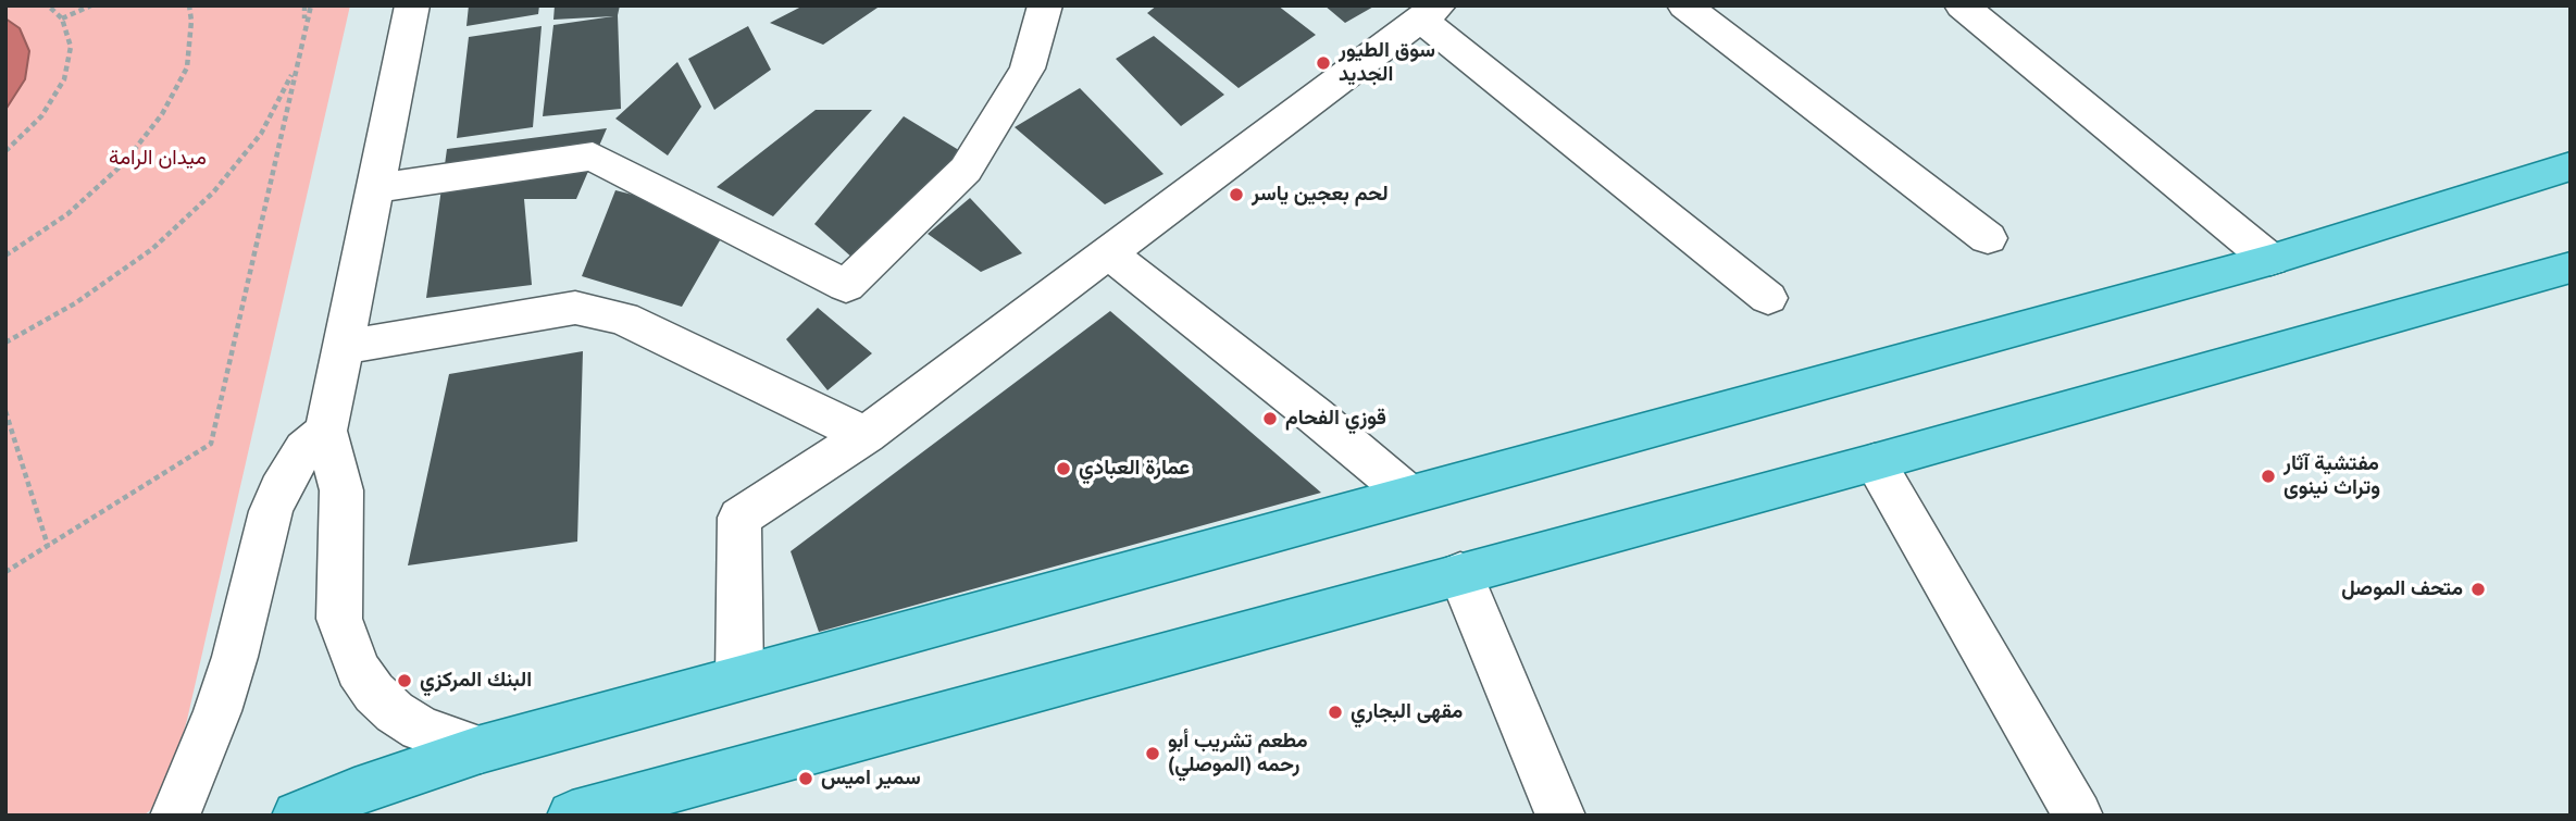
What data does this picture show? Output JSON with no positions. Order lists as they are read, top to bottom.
{
  "parks": ["ميدان الرامة"],
  "places": [
    "سوق الطيور الجديد",
    "لحم بعجين ياسر",
    "قوزي الفحام",
    "عمارة العبادي",
    "مفتشية آثار وتراث نينوى",
    "متحف الموصل",
    "البنك المركزي",
    "مقهى البجاري",
    "مطعم تشريب أبو رحمه (الموصلي)",
    "سمير اميس"
  ]
}
